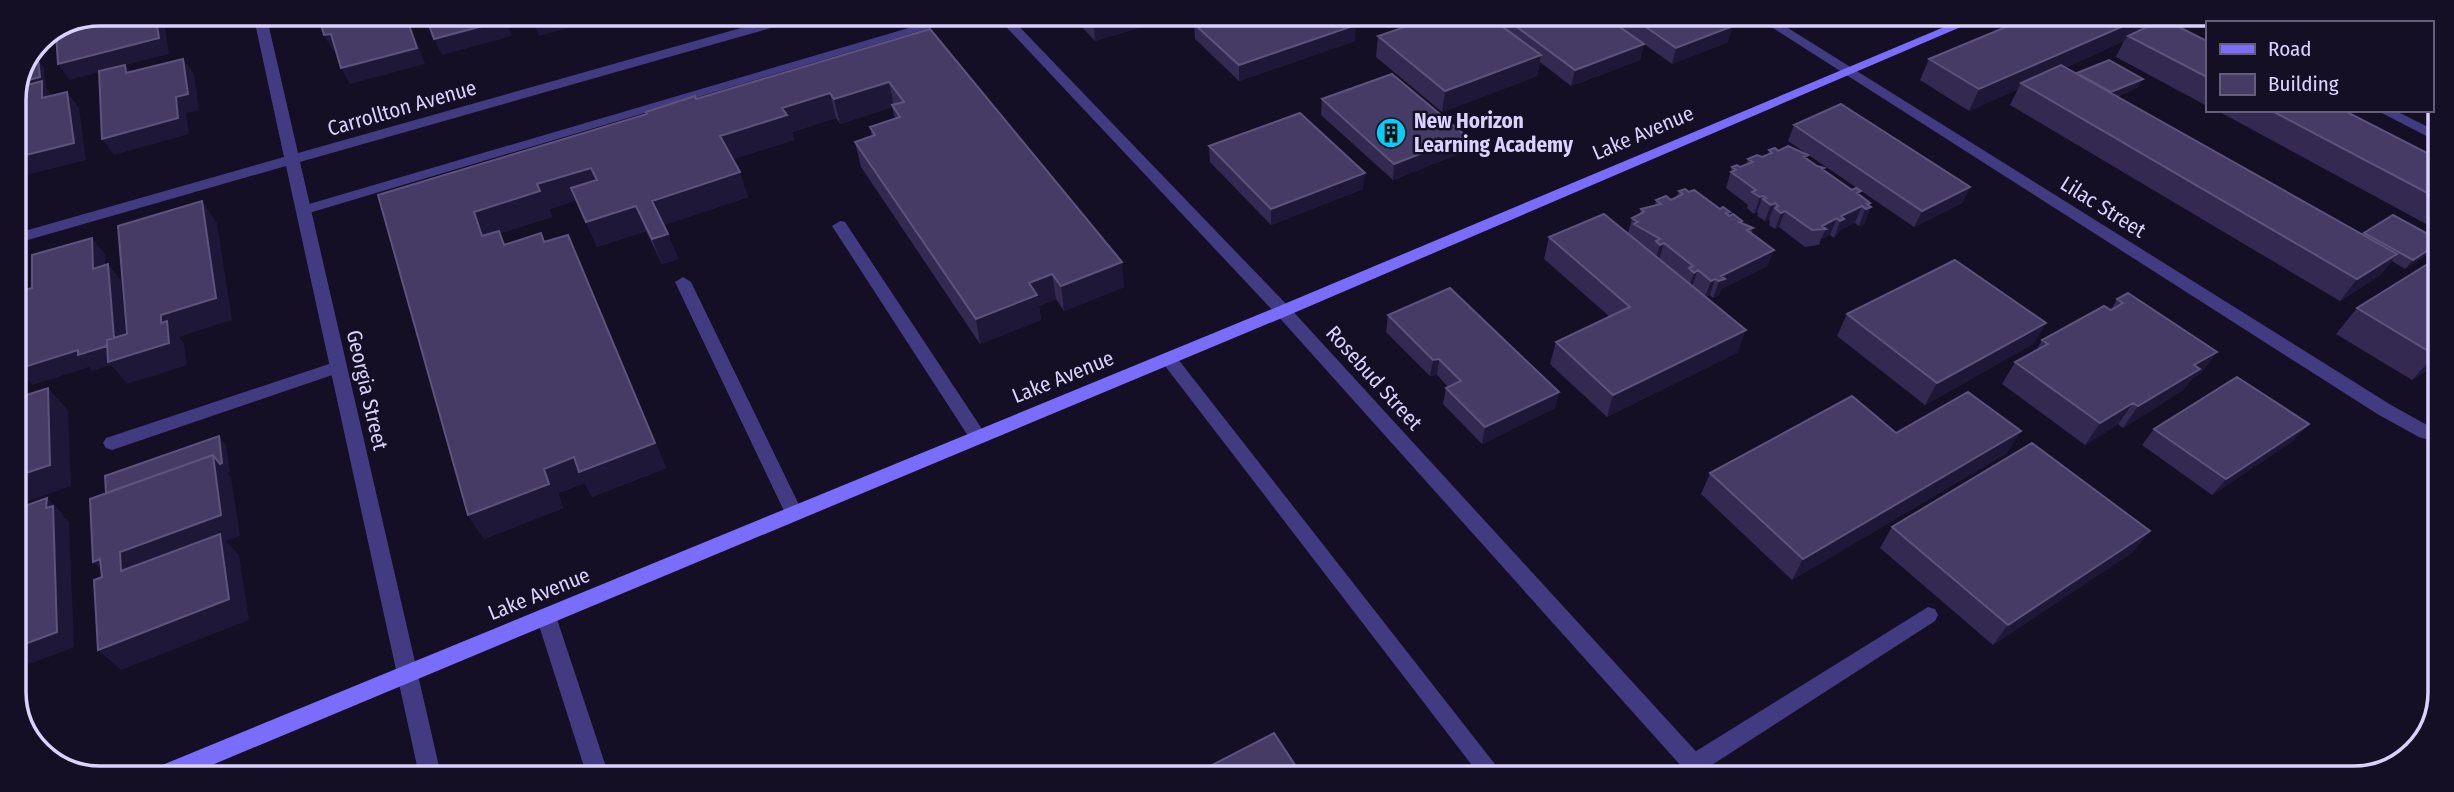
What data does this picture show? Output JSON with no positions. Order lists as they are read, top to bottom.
{
  "streets": {
    "street": [
      "Carrollton Avenue",
      "Lake Avenue",
      "Lilac Street",
      "Rosebud Street",
      "Georgia Street"
    ]
  },
  "crossings": [
    ["Carrollton Avenue", "Georgia Street"],
    ["Lake Avenue", "Lilac Street"],
    ["Lake Avenue", "Rosebud Street"],
    ["Lake Avenue", "Georgia Street"]
  ],
  "places": {
    "building": ["New Horizon Learning Academy"]
  },
  "legend": ["Road", "Building"]
}
